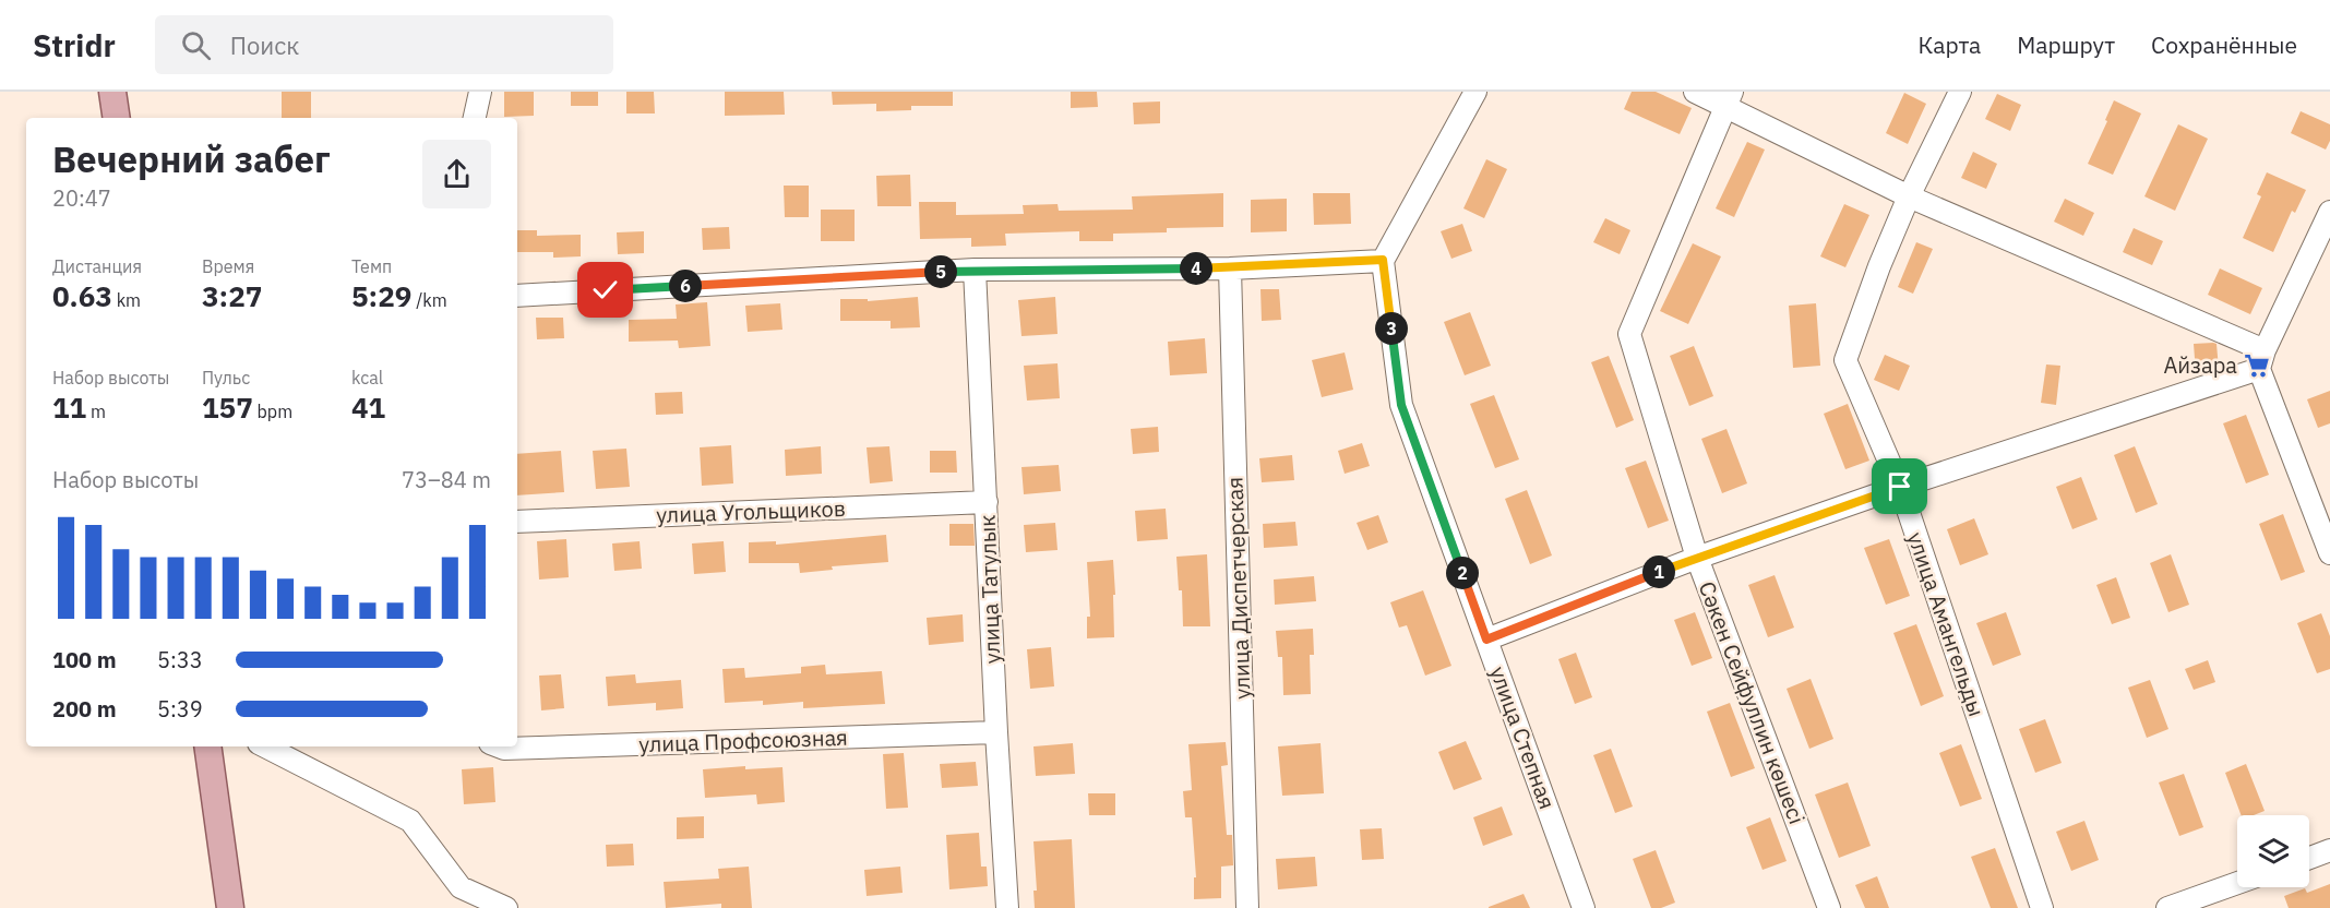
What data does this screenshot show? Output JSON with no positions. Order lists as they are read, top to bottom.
{
  "streets": {
    "street": [
      "улица Угольщиков",
      "улица Диспетчерская",
      "улица Татулык",
      "улица Амангельды",
      "Сәкен Сейфуллин көшесі",
      "улица Степная",
      "улица Профсоюзная"
    ]
  },
  "crossings": [
    ["улица Угольщиков", "улица Татулык"],
    ["улица Татулык", "улица Профсоюзная"]
  ],
  "places": {
    "supermarket": ["Айзара"]
  },
  "page": {
    "header": "Stridr",
    "search": "Поиск",
    "nav": ["Карта", "Маршрут", "Сохранённые"],
    "heading": ["Вечерний забег", "20:47"],
    "stats": [
      ["Дистанция", "0.63 km"],
      ["Время", "3:27"],
      ["Темп", "5:29 /km"],
      ["Набор высоты", "11 m"],
      ["Пульс", "157 bpm"],
      ["kcal", "41"]
    ],
    "pins": [
      "4",
      "5",
      "6",
      "3",
      "1",
      "2"
    ],
    "chart": ["Набор высоты", "73–84 m"],
    "list": [
      {
        "name": "100 m",
        "note": "5:33"
      },
      {
        "name": "200 m",
        "note": "5:39"
      }
    ]
  }
}
